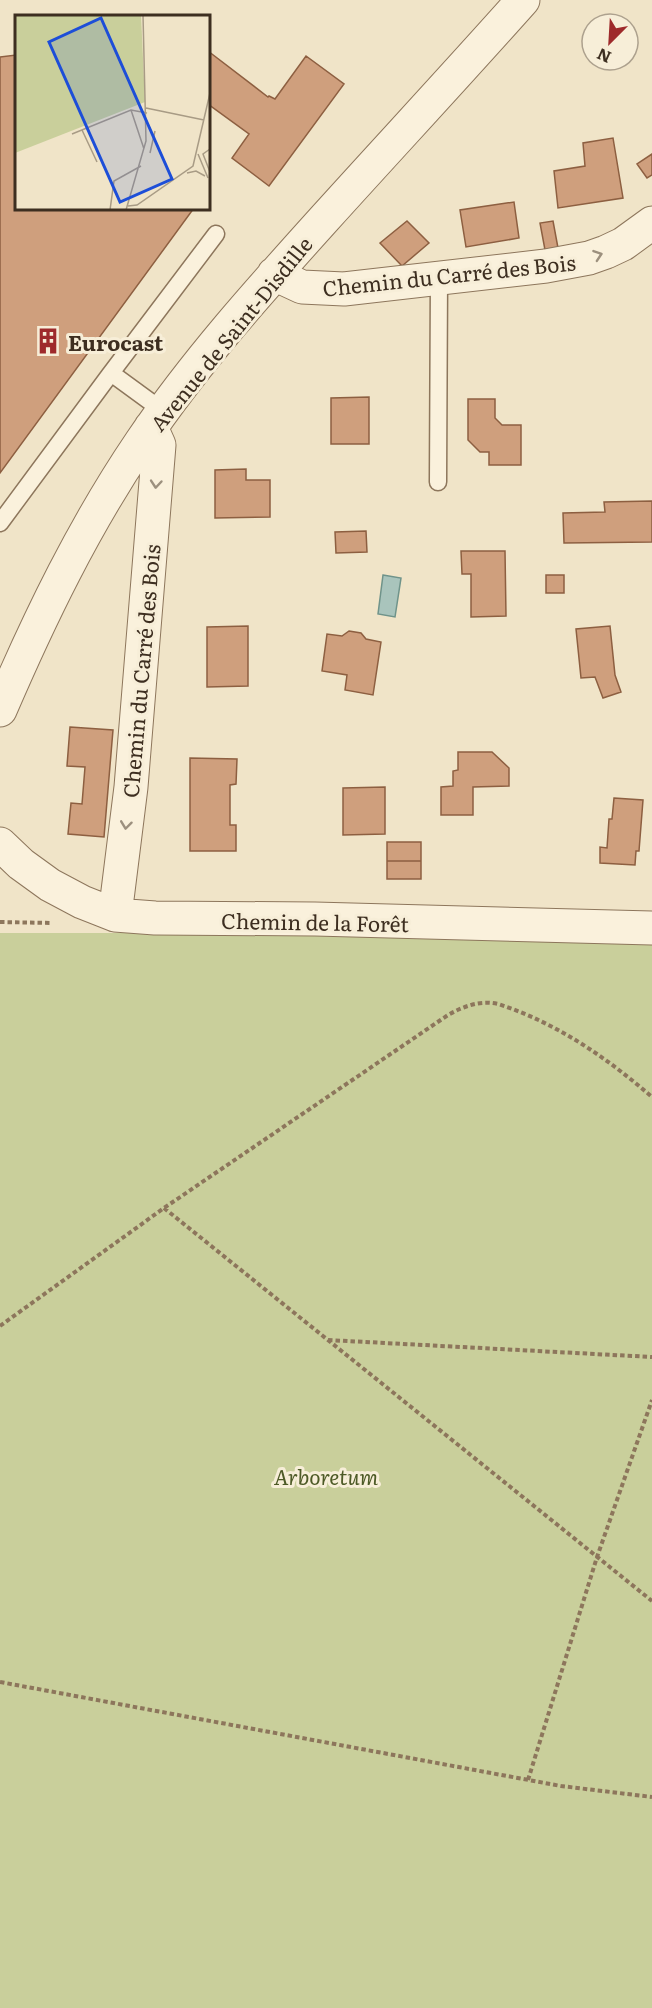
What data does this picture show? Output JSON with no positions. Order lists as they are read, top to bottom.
{
  "streets": {
    "street": ["Chemin du Carré des Bois", "Avenue de Saint-Disdille", "Chemin de la Forêt"]
  },
  "crossings": [
    ["Chemin du Carré des Bois", "Avenue de Saint-Disdille"],
    ["Chemin du Carré des Bois", "Chemin de la Forêt"]
  ],
  "parks": ["Arboretum"],
  "places": {
    "building": ["Eurocast"]
  },
  "north": "bottom left"
}
